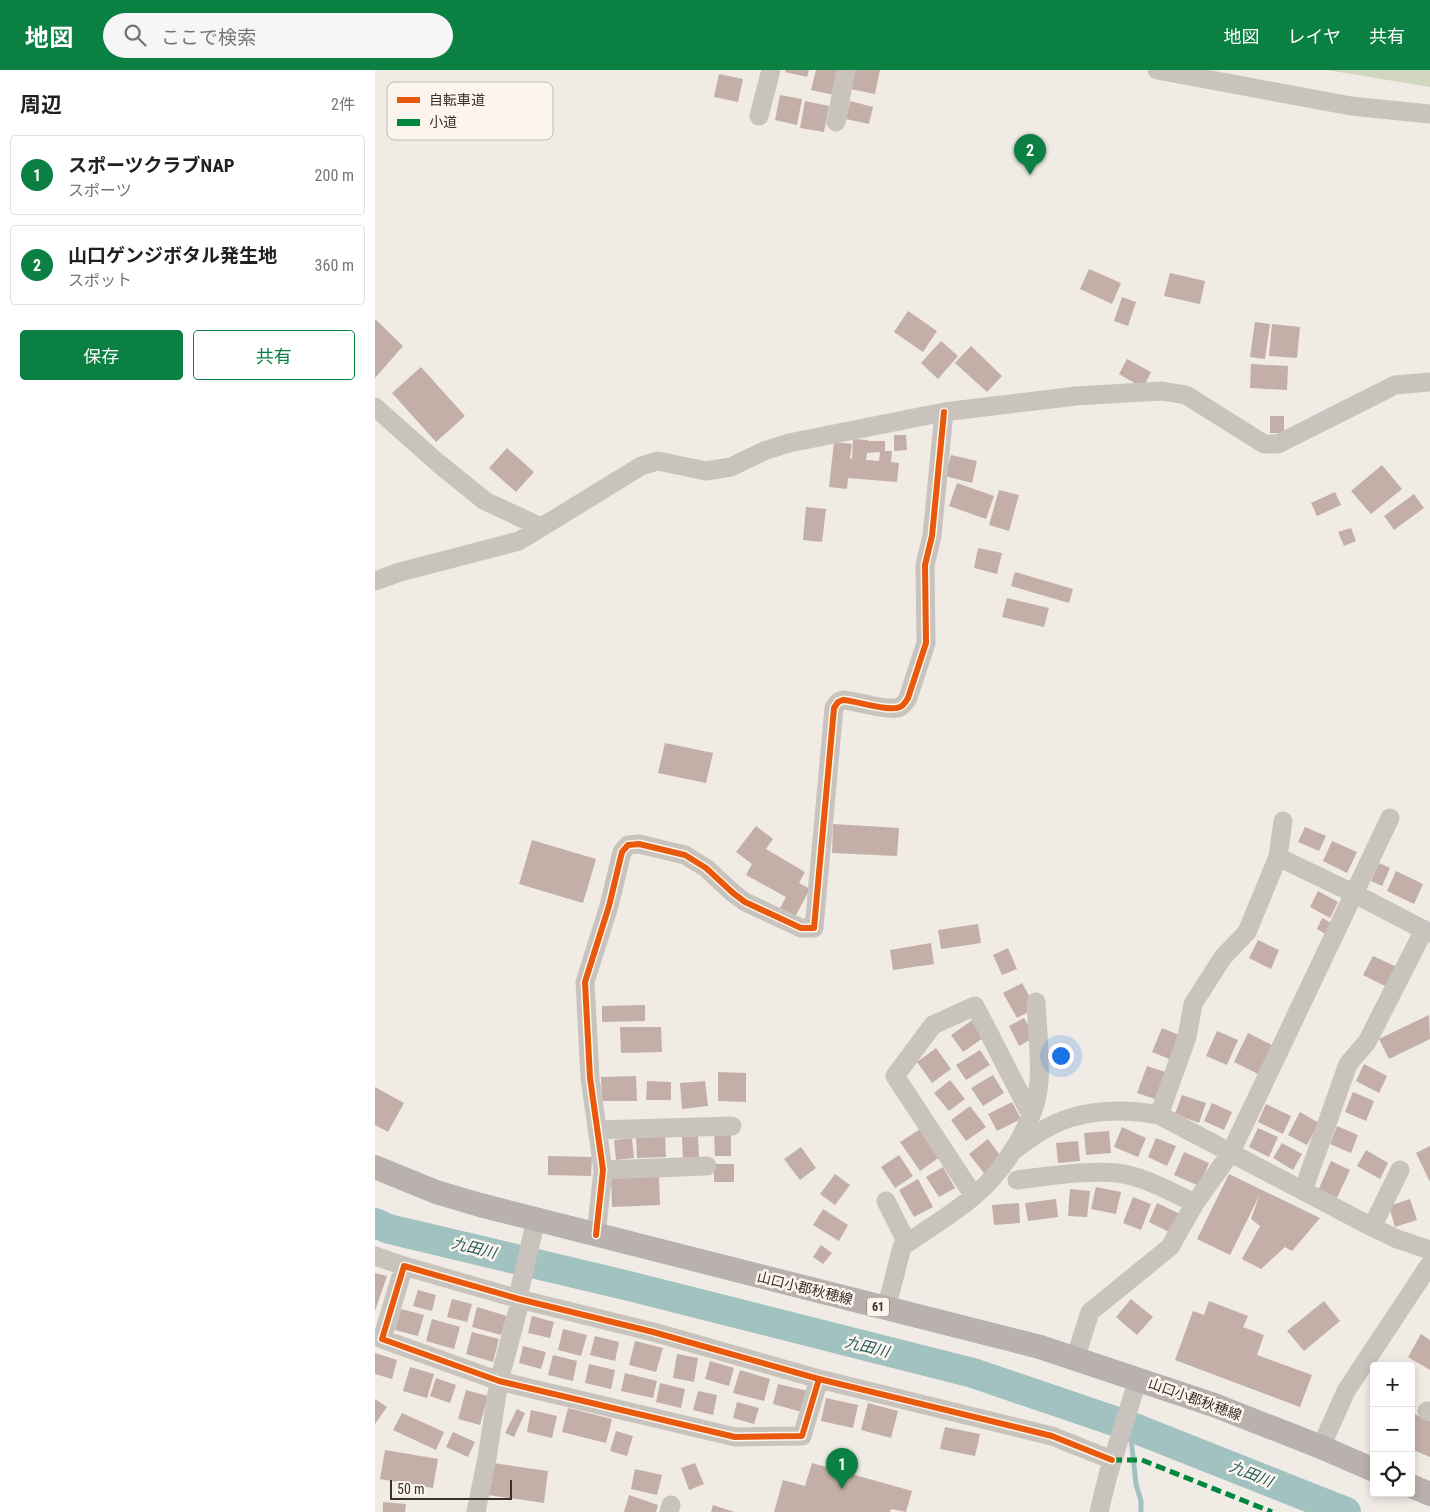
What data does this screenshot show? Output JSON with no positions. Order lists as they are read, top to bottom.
{
  "streets": {
    "main road": ["山口小郡秋穂線", "61"]
  },
  "water": ["九田川"],
  "legend": ["自転車道", "小道"],
  "scale_bar": "50 m",
  "page": {
    "header": "地図",
    "search": "ここで検索",
    "nav": ["地図", "レイヤ", "共有"],
    "heading": ["周辺", "2件"],
    "pins": ["2", "1"],
    "list": [
      {
        "mark": "1",
        "name": "スポーツクラブNAP",
        "note": "スポーツ",
        "value": "200 m"
      },
      {
        "mark": "2",
        "name": "山口ゲンジボタル発生地",
        "note": "スポット",
        "value": "360 m"
      }
    ],
    "buttons": ["保存", "共有"],
    "map_buttons": ["+", "−"],
    "scale": "50 m"
  }
}
